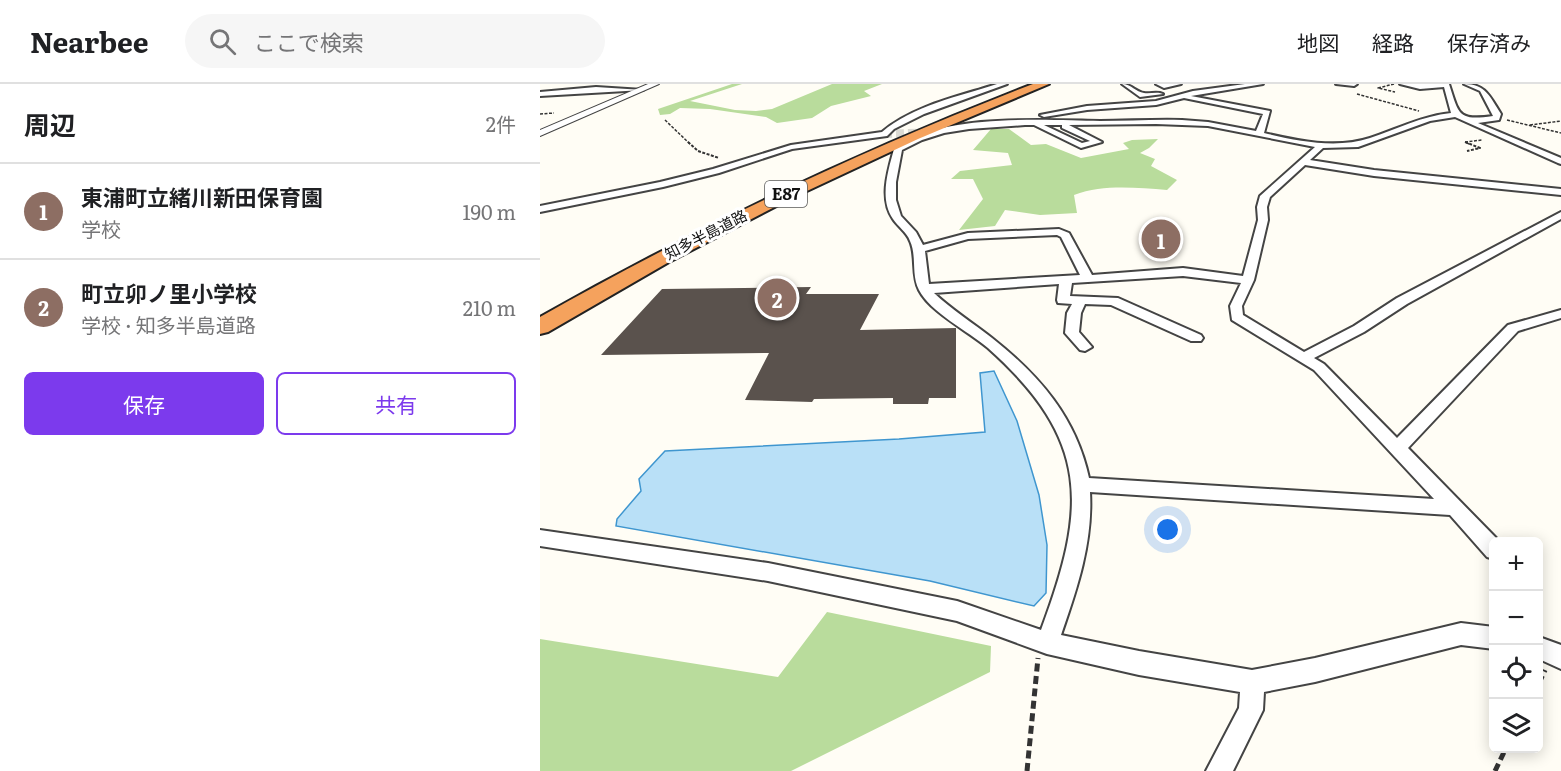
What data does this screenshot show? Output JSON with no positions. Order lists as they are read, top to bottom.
{
  "streets": {
    "highway": ["E87", "知多半島道路"]
  },
  "page": {
    "header": "Nearbee",
    "search": "ここで検索",
    "nav": ["地図", "経路", "保存済み"],
    "heading": ["周辺", "2件"],
    "list": [
      {
        "mark": "1",
        "name": "東浦町立緒川新田保育園",
        "note": "学校",
        "value": "190 m"
      },
      {
        "mark": "2",
        "name": "町立卯ノ里小学校",
        "note": "学校 · 知多半島道路",
        "value": "210 m"
      }
    ],
    "pins": ["1", "2"],
    "buttons": ["保存", "共有"],
    "map_buttons": ["+", "−"]
  }
}
